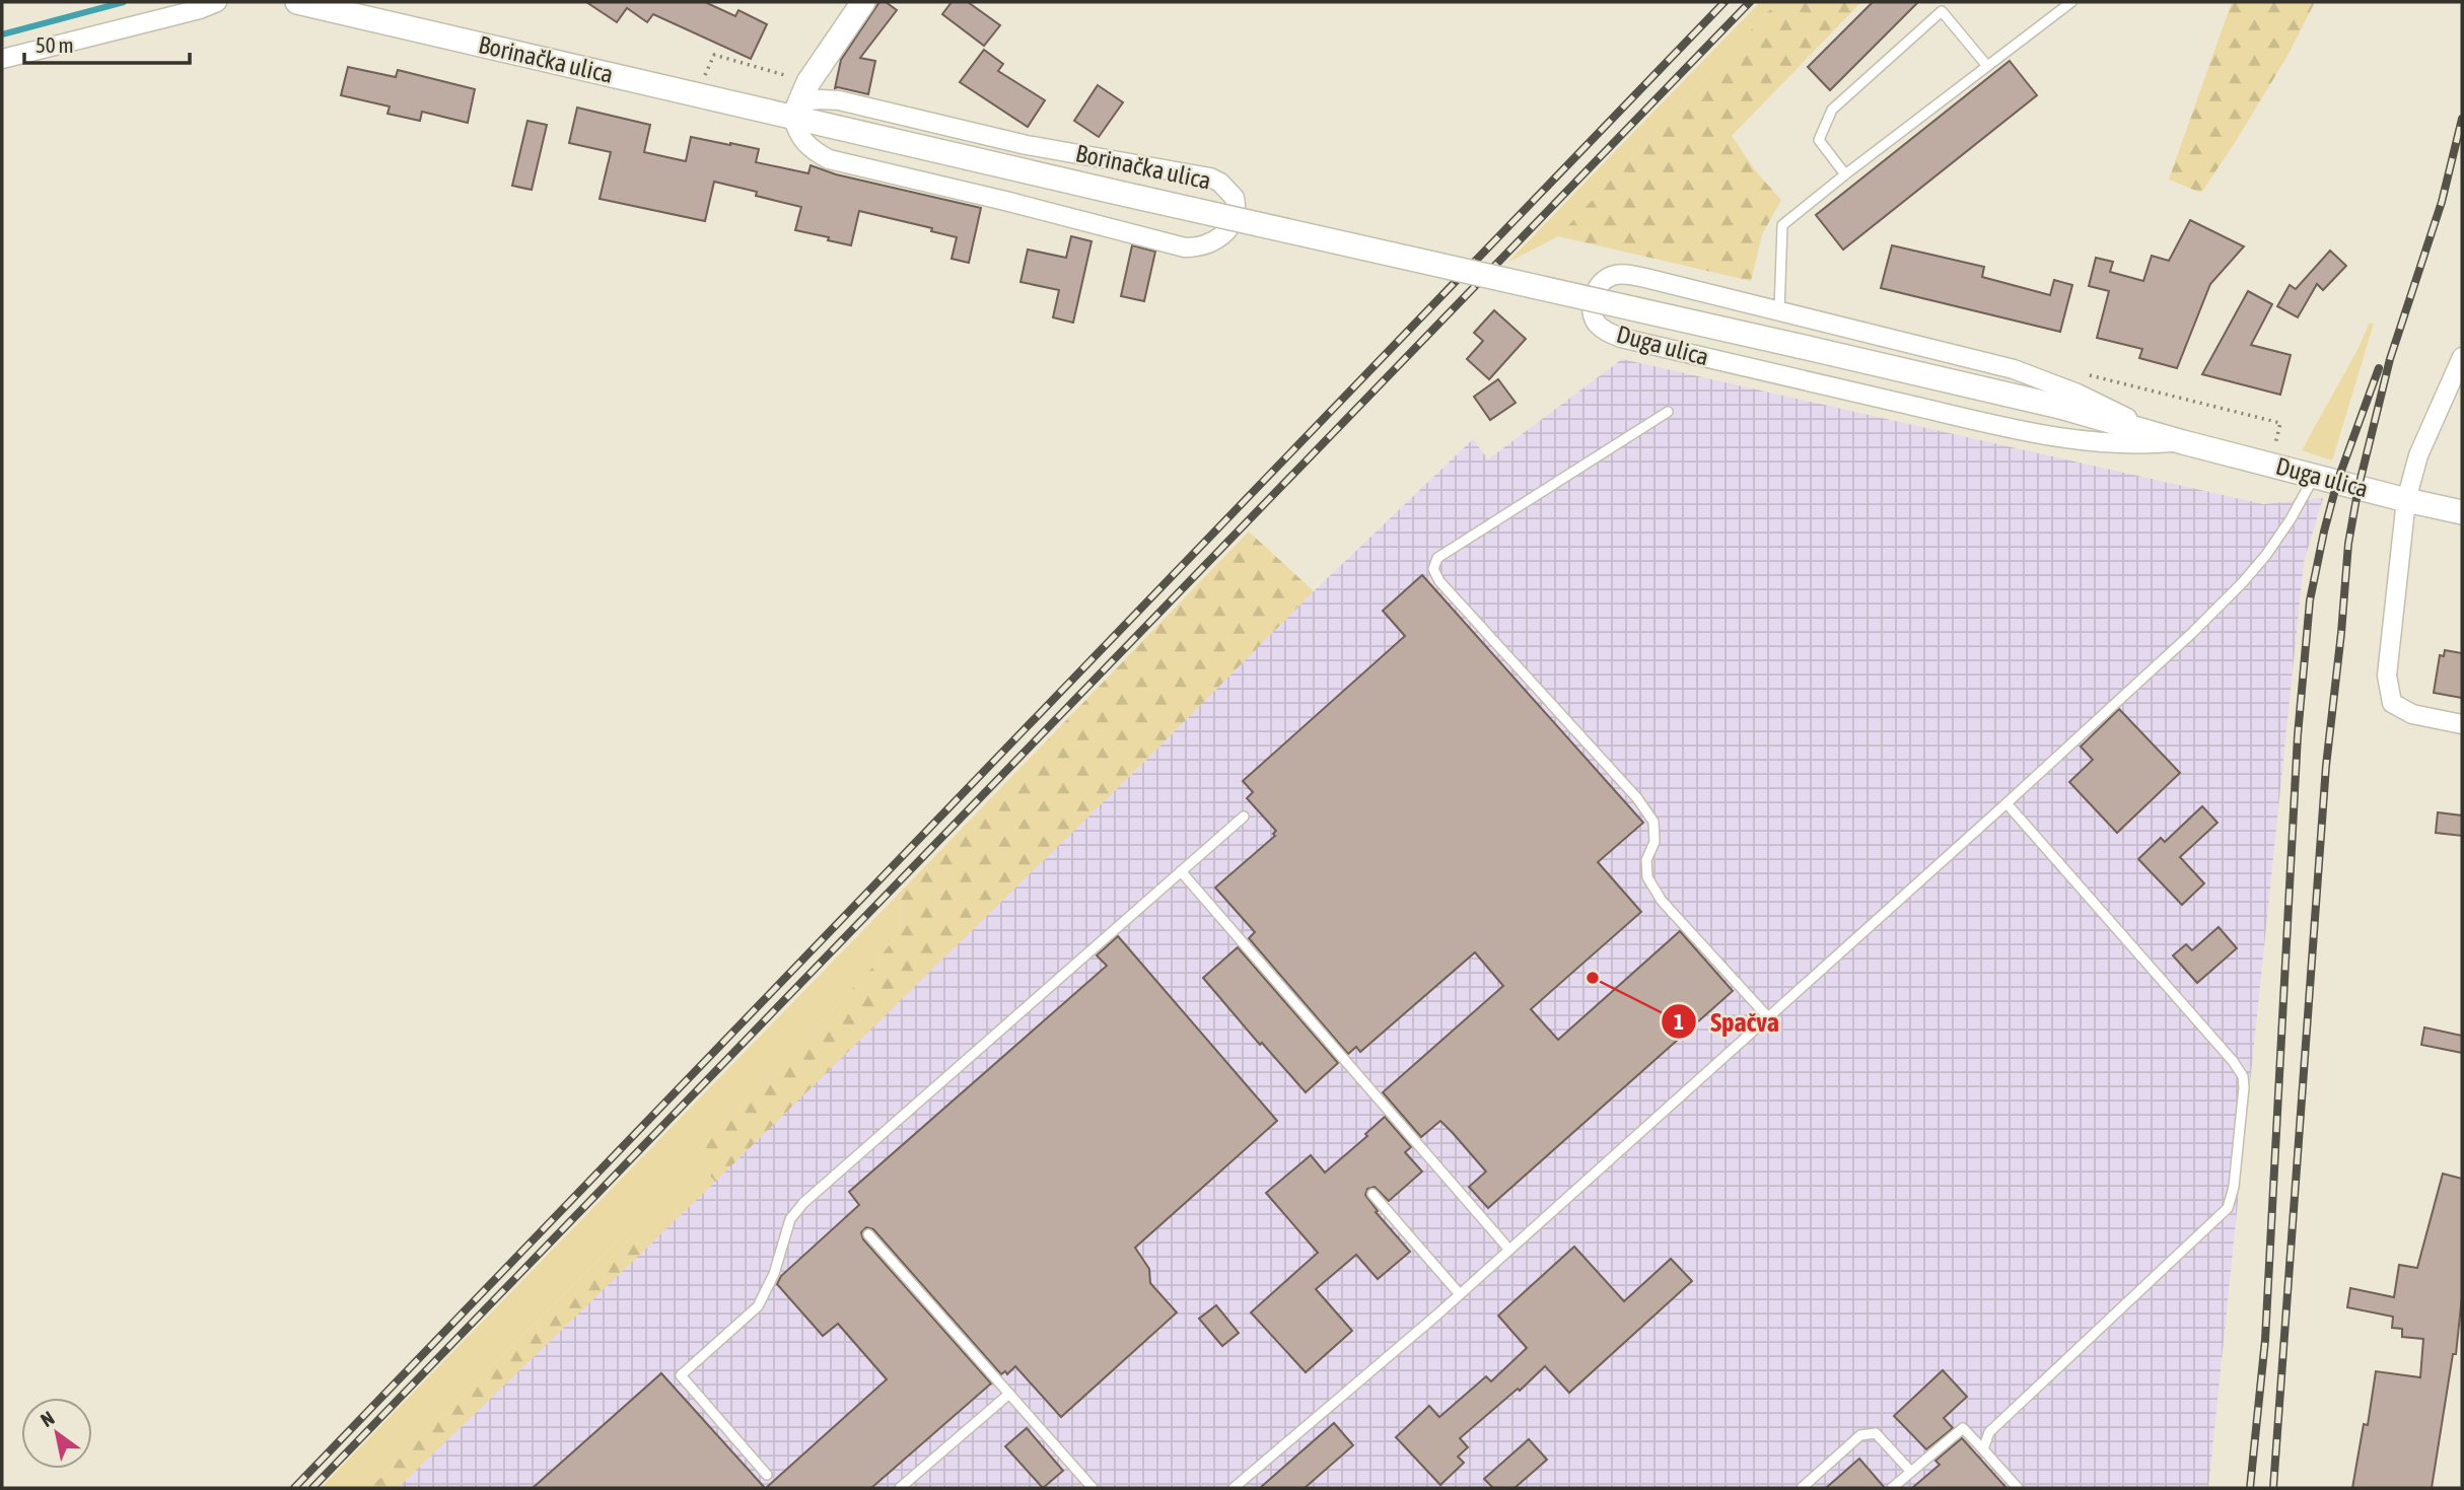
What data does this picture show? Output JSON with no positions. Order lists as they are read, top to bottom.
{
  "streets": {
    "street": ["Borinačka ulica", "Duga ulica"]
  },
  "crossings": [
    ["Borinačka ulica", "Duga ulica"]
  ],
  "places": ["Spačva"],
  "scale_bar": "50 m",
  "north": "top left"
}
